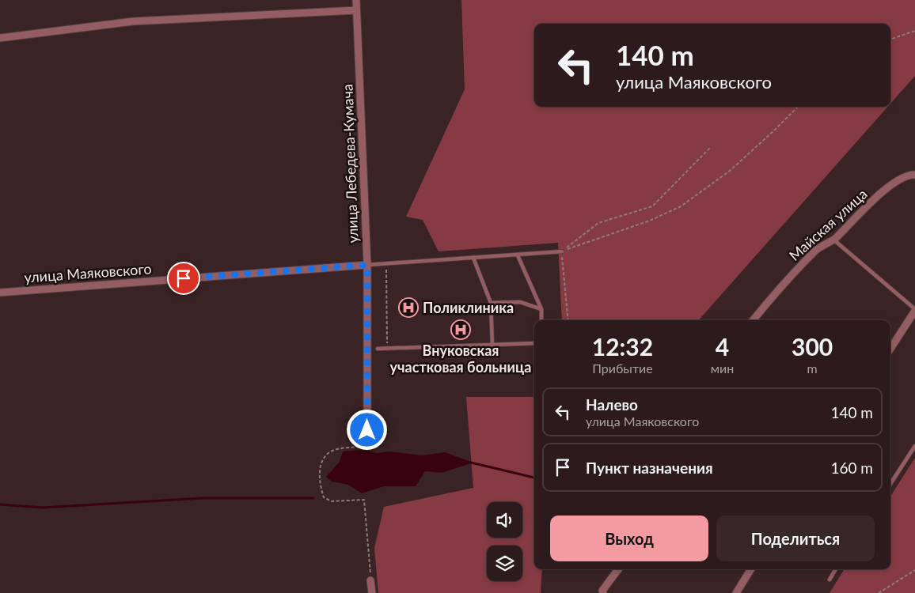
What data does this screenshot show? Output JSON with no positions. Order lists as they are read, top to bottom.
{
  "streets": {
    "street": ["улица Лебедева-Кумача", "Майская улица", "улица Маяковского"]
  },
  "crossings": [
    ["улица Лебедева-Кумача", "улица Маяковского"]
  ],
  "places": {
    "hospital": ["Поликлиника", "Внуковская участковая больница"]
  },
  "page": {
    "turn": ["140 m", "улица Маяковского"],
    "eta": [
      "12:32",
      "Прибытие",
      "4",
      "мин",
      "300",
      "m"
    ],
    "list": [
      {
        "name": "Налево",
        "note": "улица Маяковского",
        "value": "140 m"
      },
      {
        "name": "Пункт назначения",
        "value": "160 m"
      }
    ],
    "buttons": ["Выход", "Поделиться"]
  }
}
